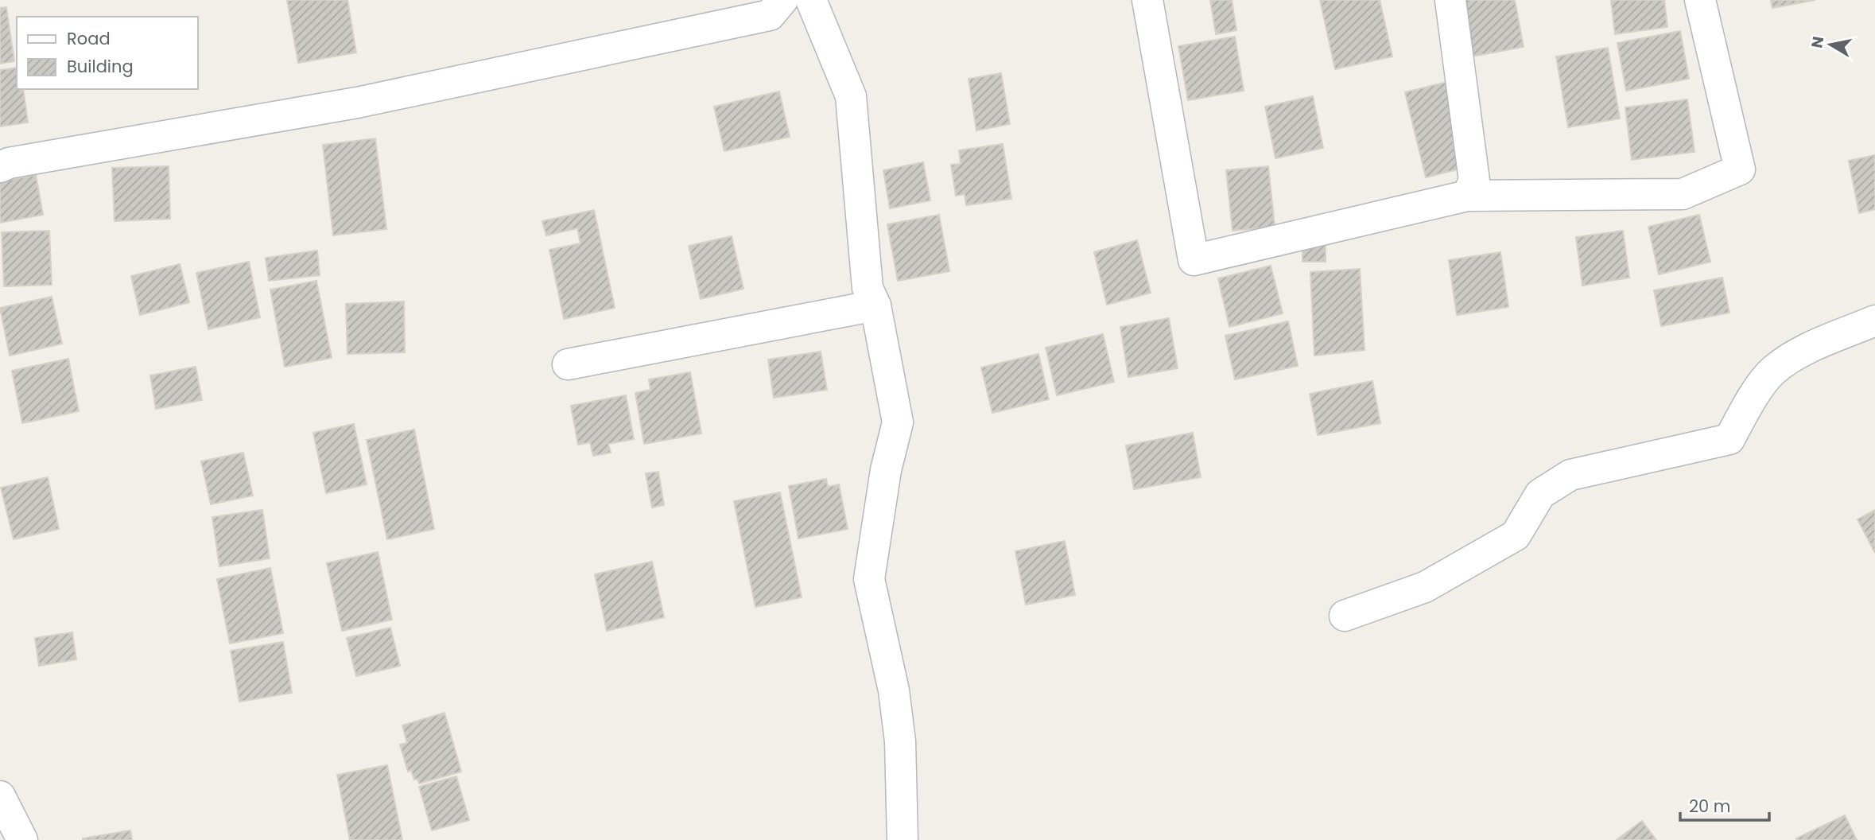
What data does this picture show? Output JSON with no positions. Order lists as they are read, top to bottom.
{
  "legend": ["Road", "Building"],
  "scale_bar": "20 m",
  "north": "left"
}
